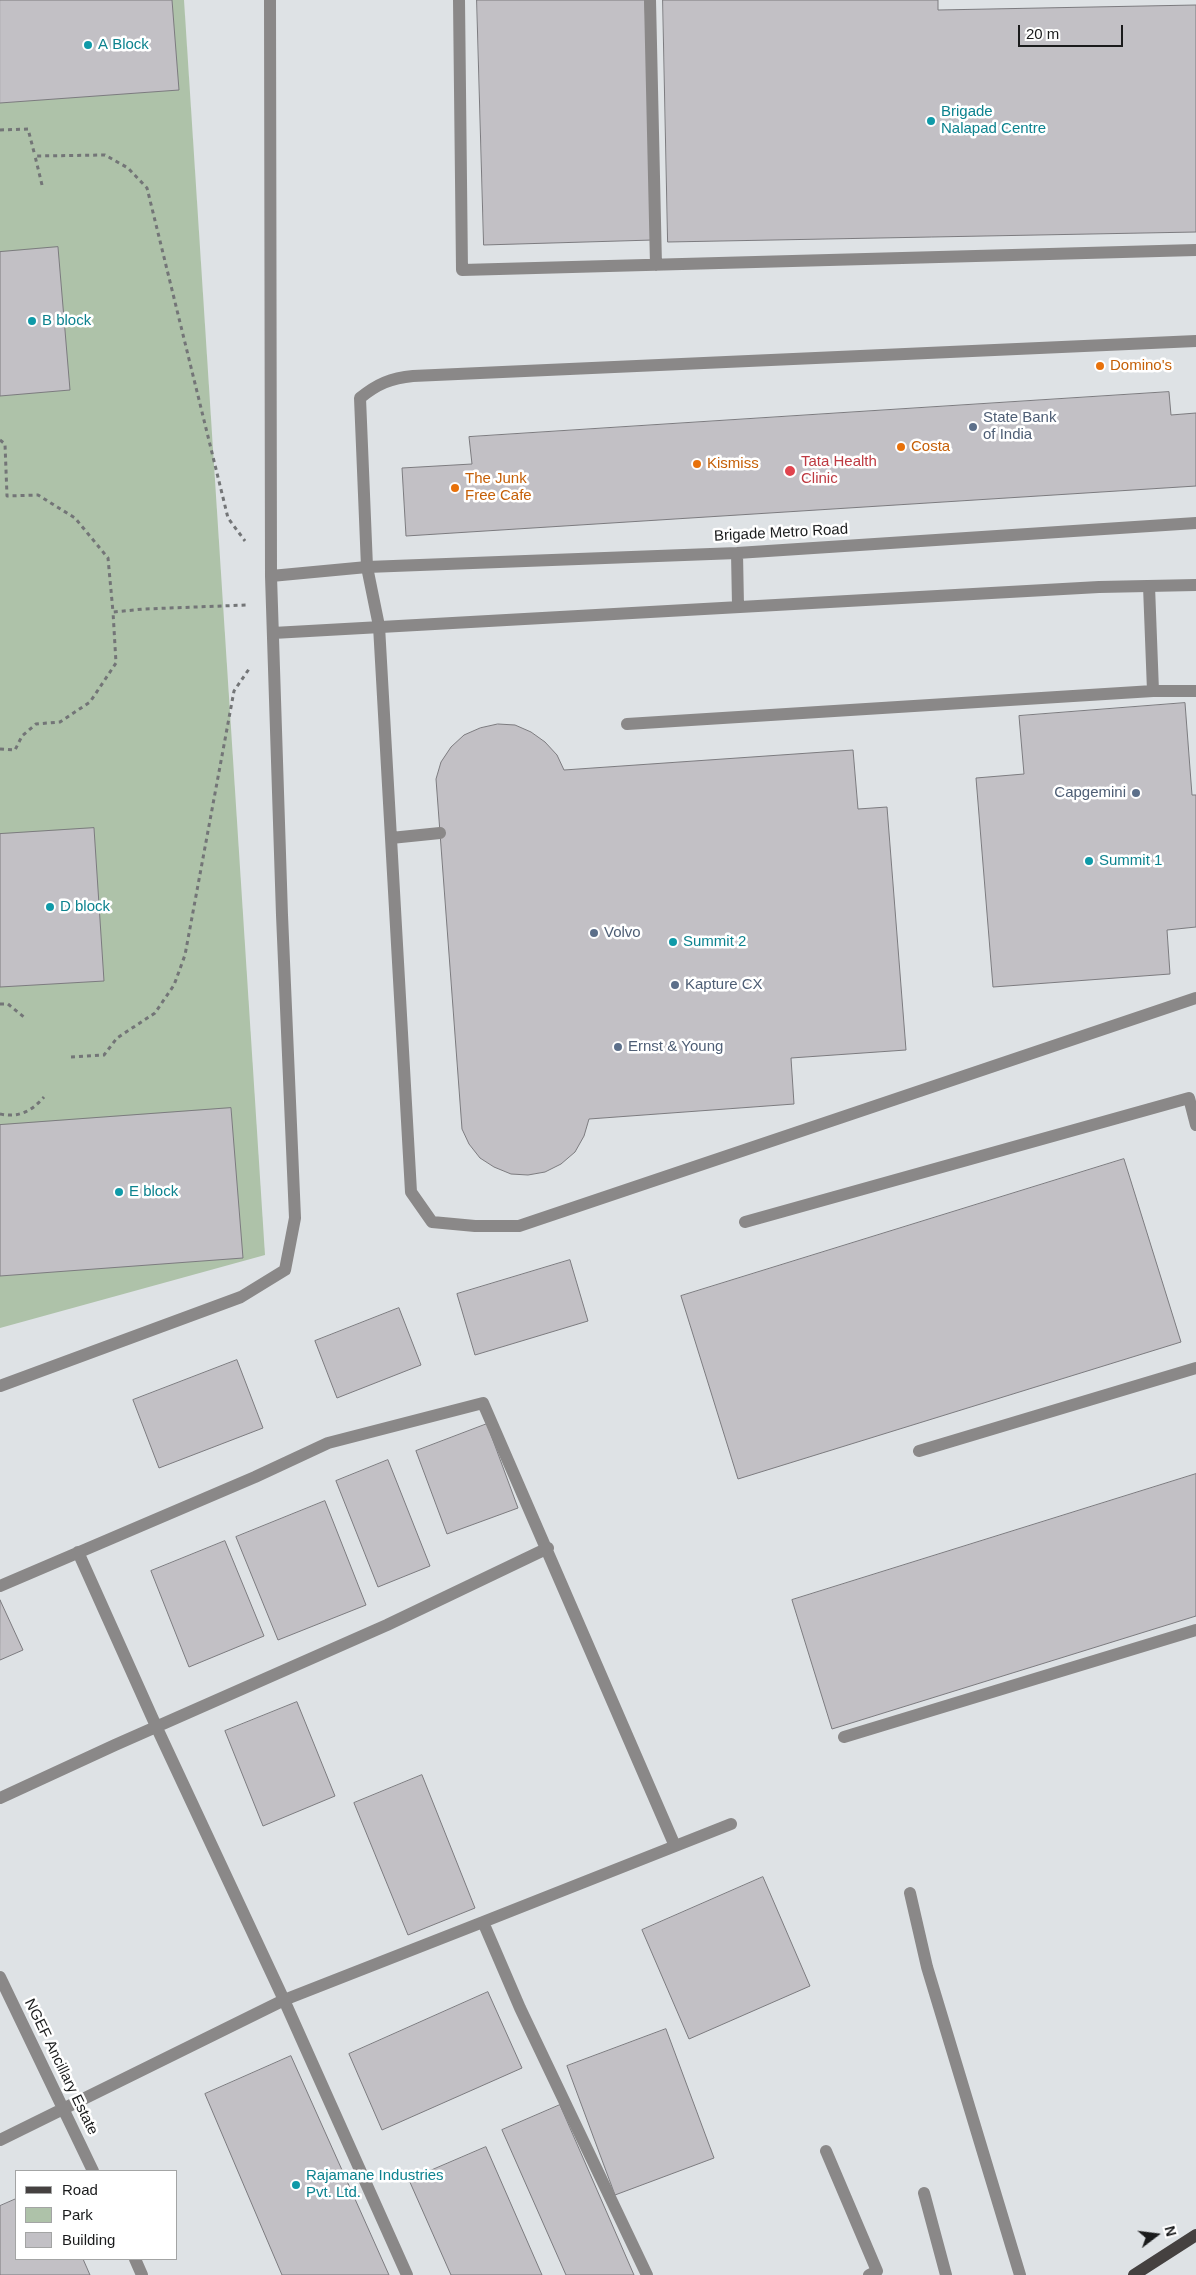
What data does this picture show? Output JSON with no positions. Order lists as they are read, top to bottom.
{
  "streets": {
    "street": ["Brigade Metro Road", "NGEF Ancillary Estate"]
  },
  "places": [
    "A Block",
    "Brigade Nalapad Centre",
    "B block",
    "Domino's",
    "State Bank of India",
    "Costa",
    "Kismiss",
    "Tata Health Clinic",
    "The Junk Free Cafe",
    "Capgemini",
    "Summit 1",
    "D block",
    "Volvo",
    "Summit 2",
    "Kapture CX",
    "Ernst & Young",
    "E block",
    "Rajamane Industries Pvt. Ltd."
  ],
  "legend": ["Road", "Park", "Building"],
  "scale_bar": "20 m",
  "north": "right"
}
